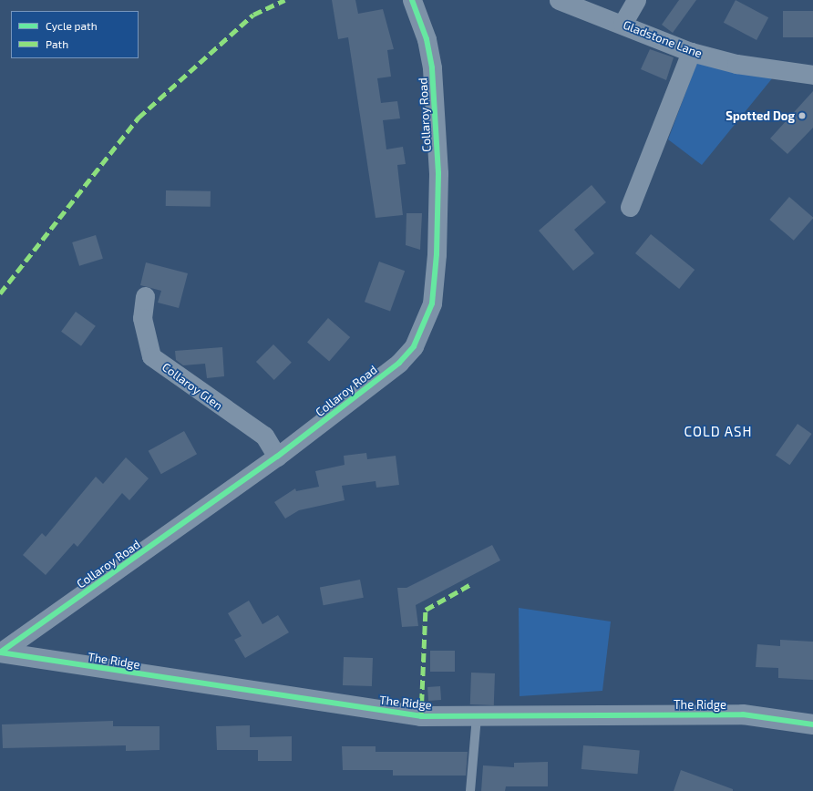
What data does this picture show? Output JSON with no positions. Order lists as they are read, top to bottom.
{
  "streets": {
    "street": [
      "Gladstone Lane",
      "Collaroy Road",
      "Collaroy Glen",
      "The Ridge"
    ]
  },
  "crossings": [
    ["Collaroy Road", "Collaroy Glen"],
    ["Collaroy Road", "The Ridge"]
  ],
  "districts": ["COLD ASH"],
  "places": ["Spotted Dog"],
  "legend": ["Cycle path", "Path"]
}
